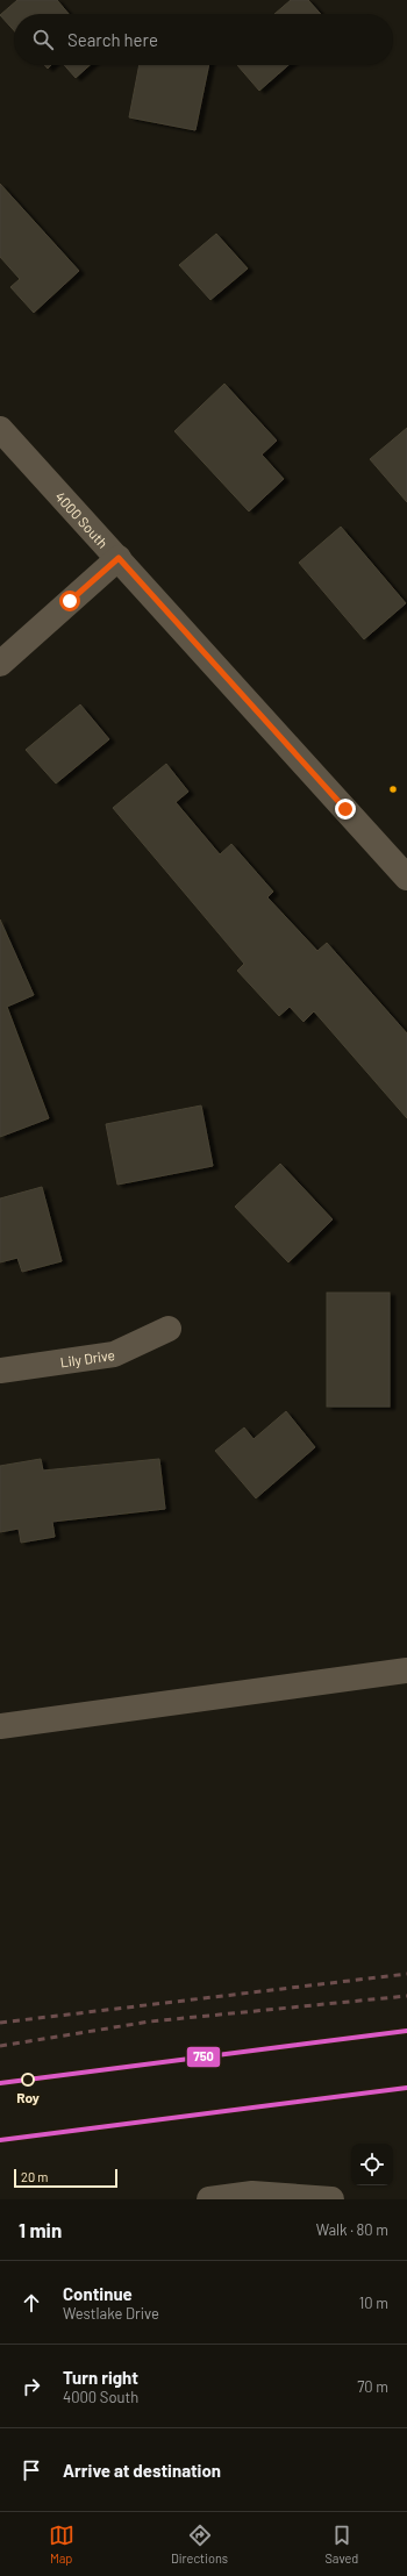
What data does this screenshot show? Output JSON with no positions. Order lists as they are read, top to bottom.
{
  "streets": {
    "street": ["4000 South", "Lily Drive"]
  },
  "places": ["Roy"],
  "lines": ["transit line 750"],
  "scale_bar": "20 m",
  "page": {
    "search": "Search here",
    "scale": "20 m",
    "heading": ["1 min", "Walk · 80 m"],
    "list": [
      ["Continue", "Westlake Drive", "10 m"],
      ["Turn right", "4000 South", "70 m"],
      "Arrive at destination"
    ],
    "nav": ["Map", "Directions", "Saved"]
  }
}
